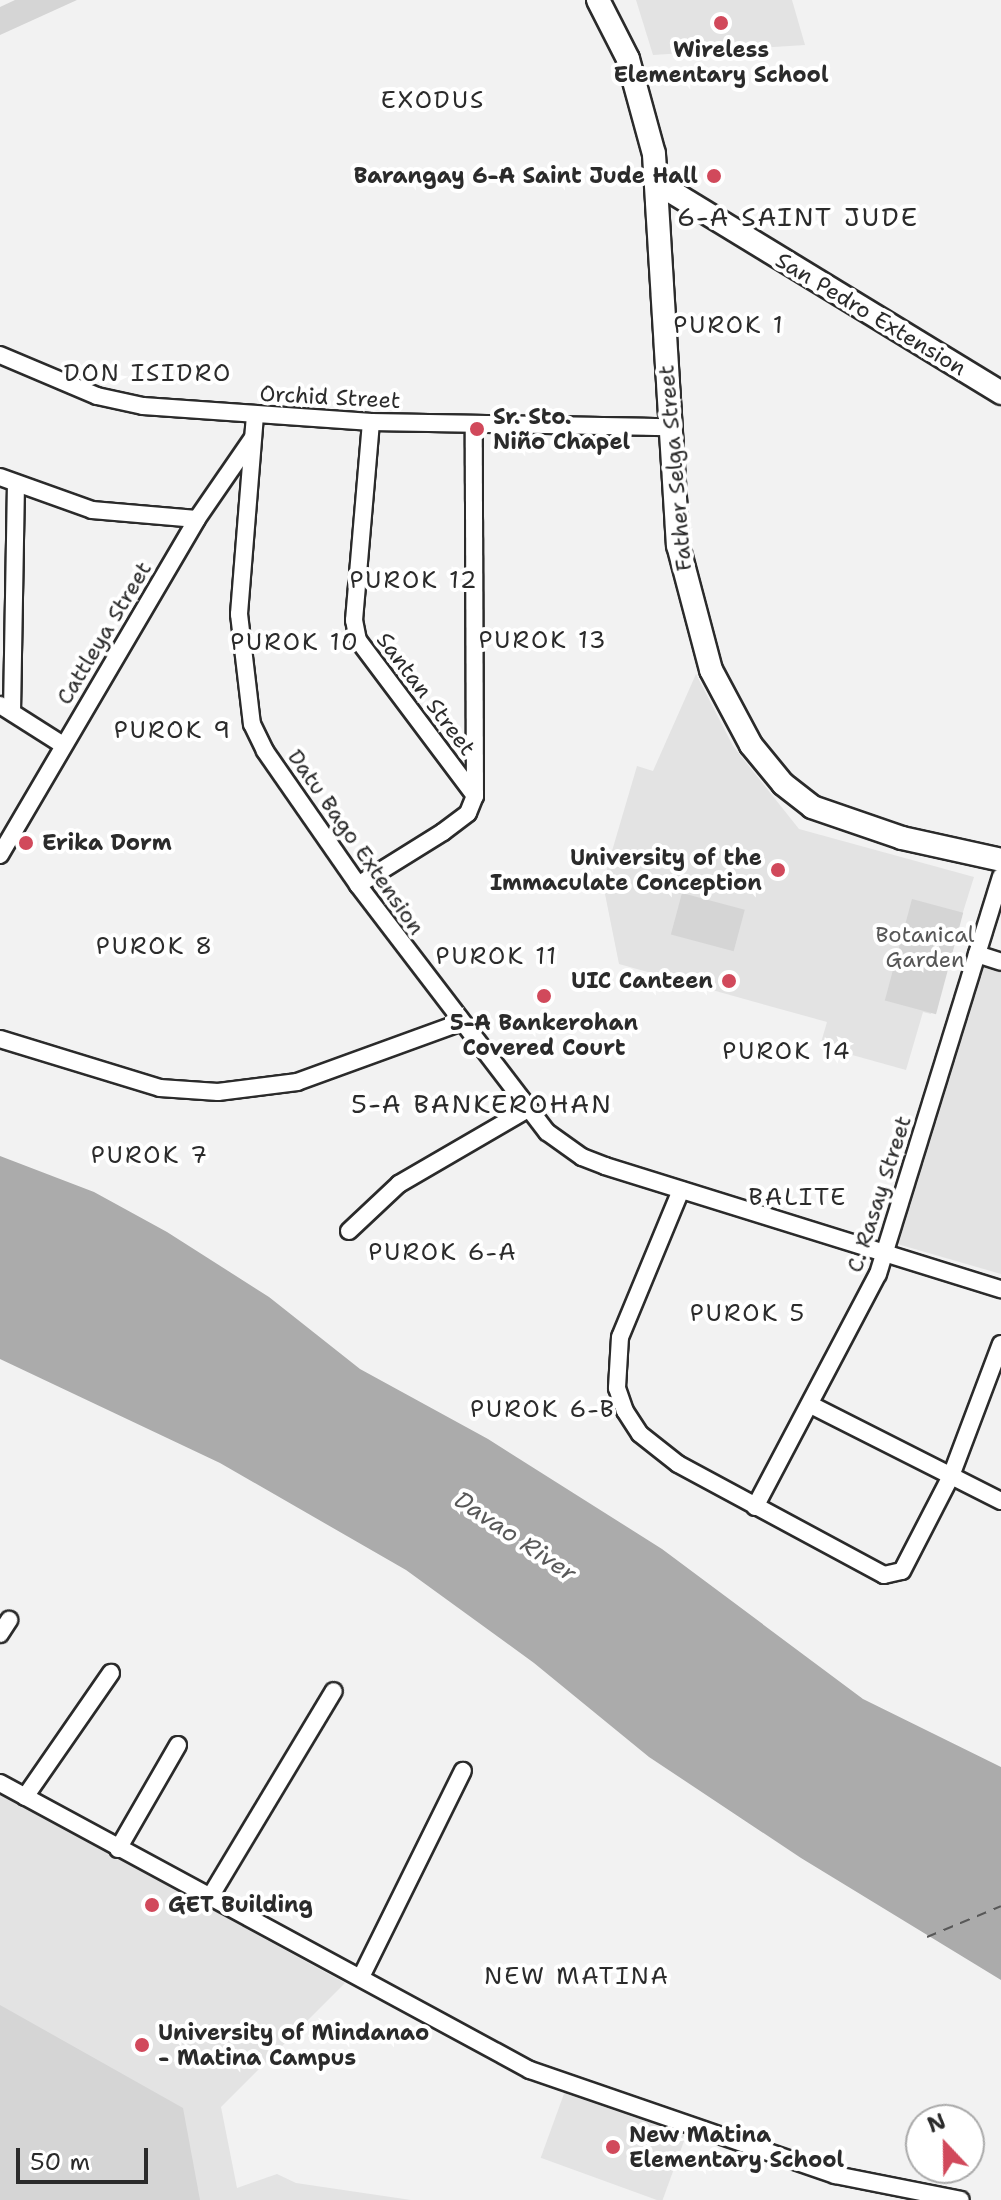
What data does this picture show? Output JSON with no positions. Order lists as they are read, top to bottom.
{
  "streets": {
    "main road": ["San Pedro Extension", "Father Selga Street"],
    "street": [
      "Orchid Street",
      "Cattleya Street",
      "Santan Street",
      "Datu Bago Extension",
      "C. Rasay Street"
    ]
  },
  "crossings": [
    ["San Pedro Extension", "Father Selga Street"],
    ["Orchid Street", "Father Selga Street"],
    ["Orchid Street", "Santan Street"],
    ["Orchid Street", "Datu Bago Extension"],
    ["Cattleya Street", "Datu Bago Extension"],
    ["Datu Bago Extension", "C. Rasay Street"]
  ],
  "districts": [
    "EXODUS",
    "6-A SAINT JUDE",
    "PUROK 1",
    "DON ISIDRO",
    "PUROK 12",
    "PUROK 13",
    "PUROK 10",
    "PUROK 9",
    "PUROK 8",
    "PUROK 11",
    "PUROK 14",
    "5-A BANKEROHAN",
    "PUROK 7",
    "BALITE",
    "PUROK 6-A",
    "PUROK 5",
    "PUROK 6-B",
    "NEW MATINA"
  ],
  "water": ["Davao River"],
  "parks": ["Botanical Garden"],
  "places": [
    "Wireless Elementary School",
    "Barangay 6-A Saint Jude Hall",
    "Sr. Sto. Niño Chapel",
    "Erika Dorm",
    "University of the Immaculate Conception",
    "UIC Canteen",
    "5-A Bankerohan Covered Court",
    "GET Building",
    "University of Mindanao - Matina Campus",
    "New Matina Elementary School"
  ],
  "scale_bar": "50 m",
  "north": "top"
}
